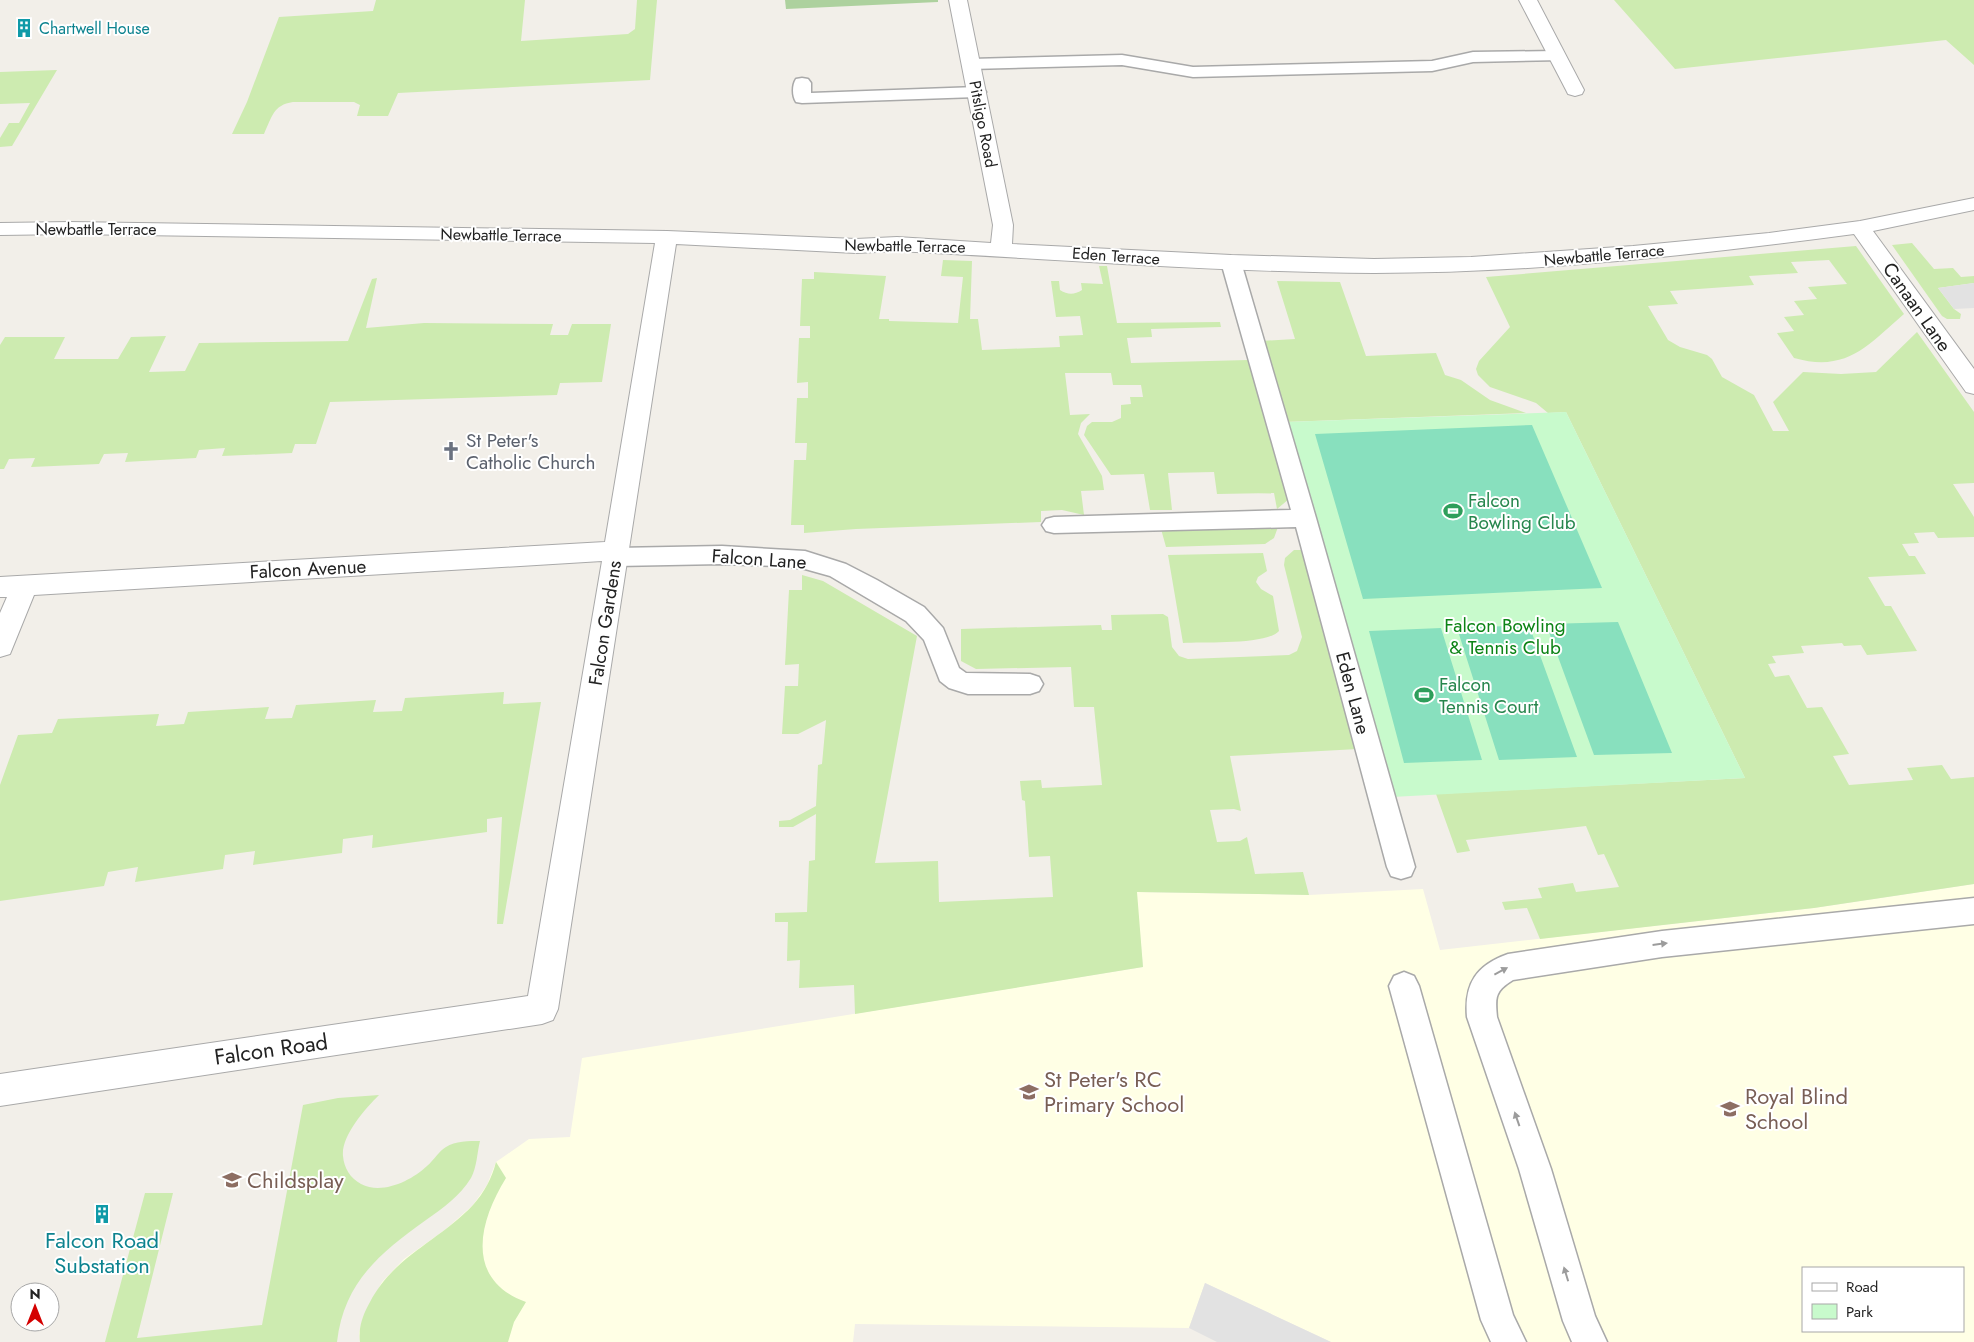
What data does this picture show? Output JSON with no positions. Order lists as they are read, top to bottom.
{
  "streets": {
    "street": [
      "Pitsligo Road",
      "Newbattle Terrace",
      "Eden Terrace",
      "Canaan Lane",
      "Falcon Avenue",
      "Falcon Gardens",
      "Falcon Road"
    ],
    "lane": ["Falcon Lane", "Eden Lane"]
  },
  "crossings": [
    ["Pitsligo Road", "Newbattle Terrace"],
    ["Pitsligo Road", "Eden Terrace"],
    ["Newbattle Terrace", "Eden Terrace"],
    ["Newbattle Terrace", "Canaan Lane"],
    ["Newbattle Terrace", "Falcon Gardens"],
    ["Newbattle Terrace", "Eden Lane"],
    ["Eden Terrace", "Eden Lane"],
    ["Falcon Lane", "Falcon Avenue"],
    ["Falcon Lane", "Falcon Gardens"],
    ["Falcon Avenue", "Falcon Gardens"],
    ["Falcon Gardens", "Falcon Road"]
  ],
  "parks": ["Falcon Bowling & Tennis Club"],
  "places": {
    "building": ["Chartwell House", "Falcon Road Substation"],
    "church": ["St Peter's Catholic Church"],
    "sports": ["Falcon Bowling Club", "Falcon Tennis Court"],
    "school or university": ["St Peter's RC Primary School", "Royal Blind School", "Childsplay"]
  },
  "legend": ["Road", "Park"],
  "north": "top"
}
